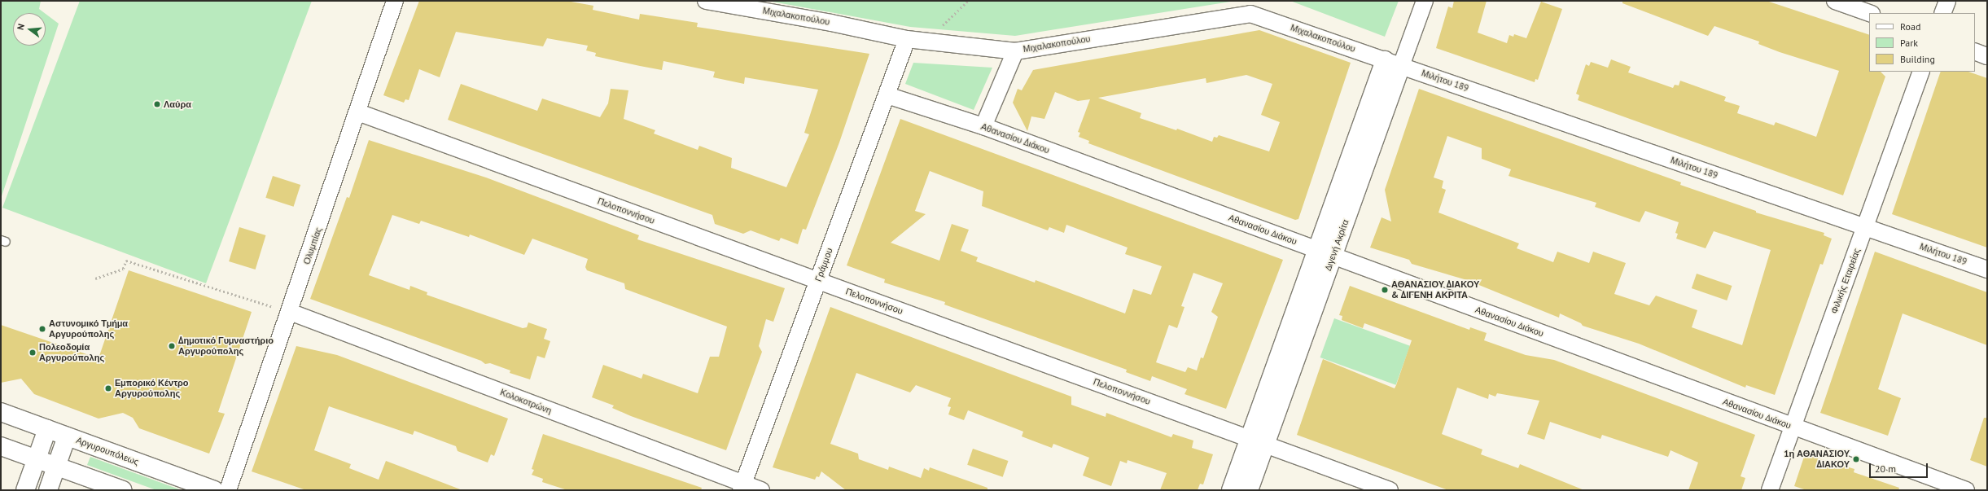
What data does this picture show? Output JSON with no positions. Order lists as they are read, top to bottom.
{
  "streets": {
    "street": [
      "Μιχαλακοπούλου",
      "Μιλήτου 189",
      "Αθανασίου Διάκου",
      "Πελοποννήσου",
      "Διγενή Ακρίτα",
      "Ολυμπίας",
      "Γράμμου",
      "Φιλικής Εταιρείας",
      "Κολοκοτρώνη",
      "Αργυρουπόλεως"
    ]
  },
  "crossings": [
    ["Μιχαλακοπούλου", "Μιλήτου 189"],
    ["Μιχαλακοπούλου", "Διγενή Ακρίτα"],
    ["Μιχαλακοπούλου", "Γράμμου"],
    ["Μιλήτου 189", "Διγενή Ακρίτα"],
    ["Μιλήτου 189", "Φιλικής Εταιρείας"],
    ["Αθανασίου Διάκου", "Διγενή Ακρίτα"],
    ["Αθανασίου Διάκου", "Γράμμου"],
    ["Αθανασίου Διάκου", "Φιλικής Εταιρείας"],
    ["Πελοποννήσου", "Διγενή Ακρίτα"],
    ["Πελοποννήσου", "Ολυμπίας"],
    ["Πελοποννήσου", "Γράμμου"],
    ["Ολυμπίας", "Κολοκοτρώνη"],
    ["Γράμμου", "Κολοκοτρώνη"]
  ],
  "places": [
    "Λαύρα",
    "ΑΘΑΝΑΣΙΟΥ ΔΙΑΚΟΥ & ΔΙΓΕΝΗ ΑΚΡΙΤΑ",
    "Αστυνομικό Τμήμα Αργυρούπολης",
    "Δημοτικό Γυμναστήριο Αργυρούπολης",
    "Πολεοδομία Αργυρούπολης",
    "Εμπορικό Κέντρο Αργυρούπολης",
    "1η ΑΘΑΝΑΣΙΟΥ ΔΙΑΚΟΥ"
  ],
  "legend": ["Road", "Park", "Building"],
  "scale_bar": "20 m",
  "north": "left"
}
